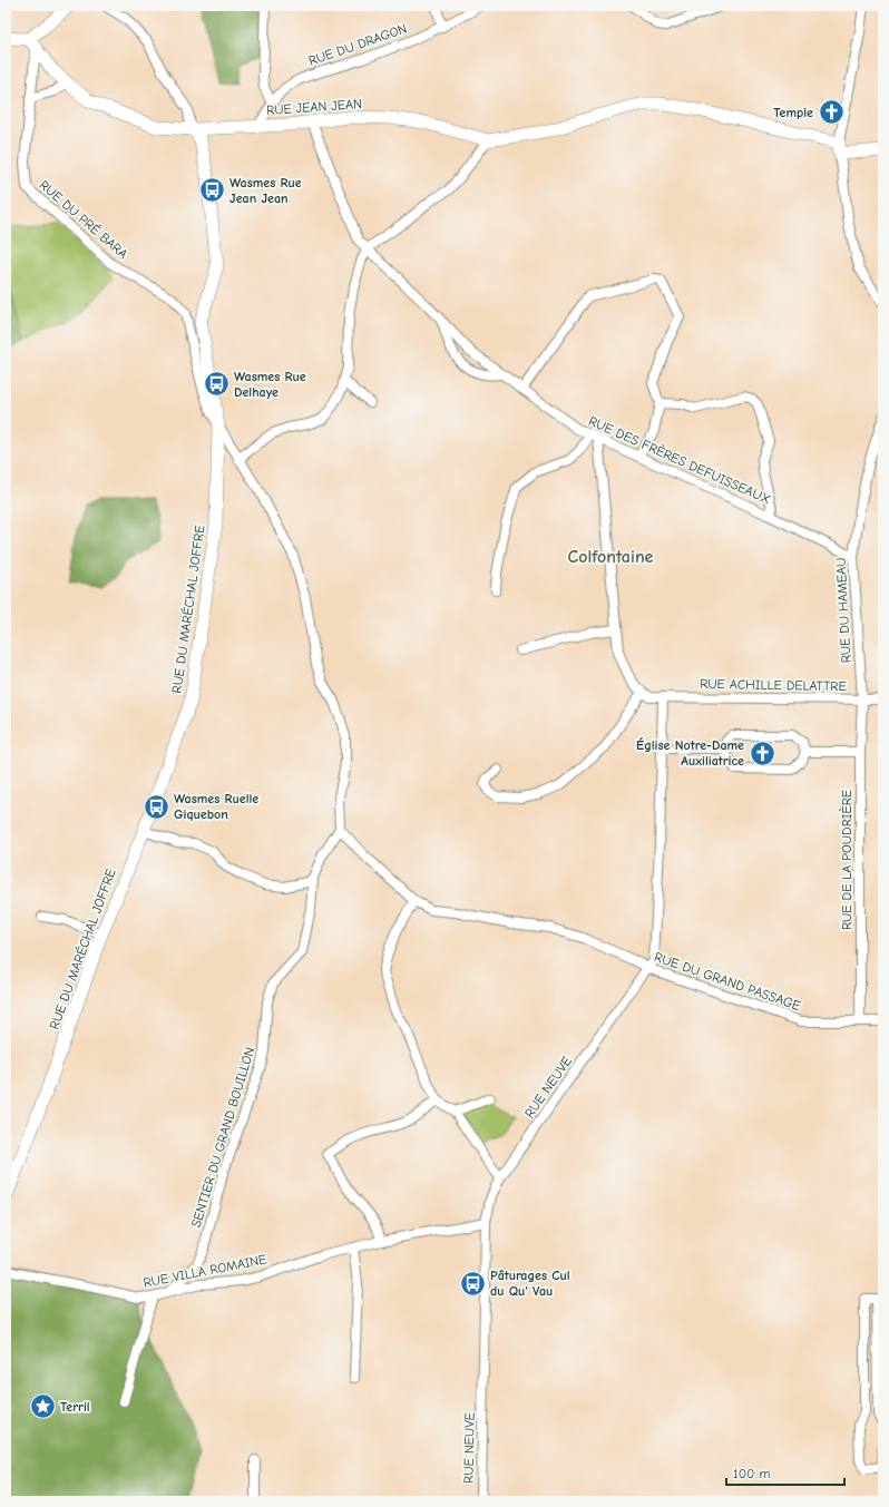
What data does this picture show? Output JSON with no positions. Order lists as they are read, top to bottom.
{
  "streets": {
    "street": [
      "RUE DU DRAGON",
      "RUE JEAN JEAN",
      "RUE DU PRÉ BARA",
      "RUE DES FRÈRES DEFUISSEAUX",
      "RUE DU MARÉCHAL JOFFRE",
      "RUE DU HAMEAU",
      "RUE ACHILLE DELATTRE",
      "RUE DE LA POUDRIÈRE",
      "RUE DU GRAND PASSAGE",
      "RUE NEUVE",
      "SENTIER DU GRAND BOUILLON",
      "RUE VILLA ROMAINE"
    ]
  },
  "crossings": [
    ["RUE DU DRAGON", "RUE JEAN JEAN"],
    ["RUE JEAN JEAN", "RUE DU PRÉ BARA"],
    ["RUE JEAN JEAN", "RUE DES FRÈRES DEFUISSEAUX"],
    ["RUE JEAN JEAN", "RUE DU MARÉCHAL JOFFRE"],
    ["RUE DU PRÉ BARA", "RUE DU MARÉCHAL JOFFRE"],
    ["RUE DU PRÉ BARA", "RUE DU GRAND PASSAGE"],
    ["RUE DU PRÉ BARA", "SENTIER DU GRAND BOUILLON"],
    ["RUE DES FRÈRES DEFUISSEAUX", "RUE DU HAMEAU"],
    ["RUE DU HAMEAU", "RUE ACHILLE DELATTRE"],
    ["RUE DU HAMEAU", "RUE DE LA POUDRIÈRE"],
    ["RUE ACHILLE DELATTRE", "RUE DE LA POUDRIÈRE"],
    ["RUE ACHILLE DELATTRE", "RUE NEUVE"],
    ["RUE DE LA POUDRIÈRE", "RUE DU GRAND PASSAGE"],
    ["RUE DU GRAND PASSAGE", "RUE NEUVE"],
    ["RUE DU GRAND PASSAGE", "SENTIER DU GRAND BOUILLON"],
    ["RUE NEUVE", "RUE VILLA ROMAINE"],
    ["SENTIER DU GRAND BOUILLON", "RUE VILLA ROMAINE"]
  ],
  "districts": ["Colfontaine"],
  "places": {
    "church": ["Temple", "Église Notre-Dame Auxiliatrice"],
    "bus stop": [
      "Wasmes Rue Jean Jean",
      "Wasmes Rue Delhaye",
      "Wasmes Ruelle Giquebon",
      "Pâturages Cul du Qu' Vau"
    ],
    "place": ["Terril"]
  },
  "scale_bar": "100 m"
}
